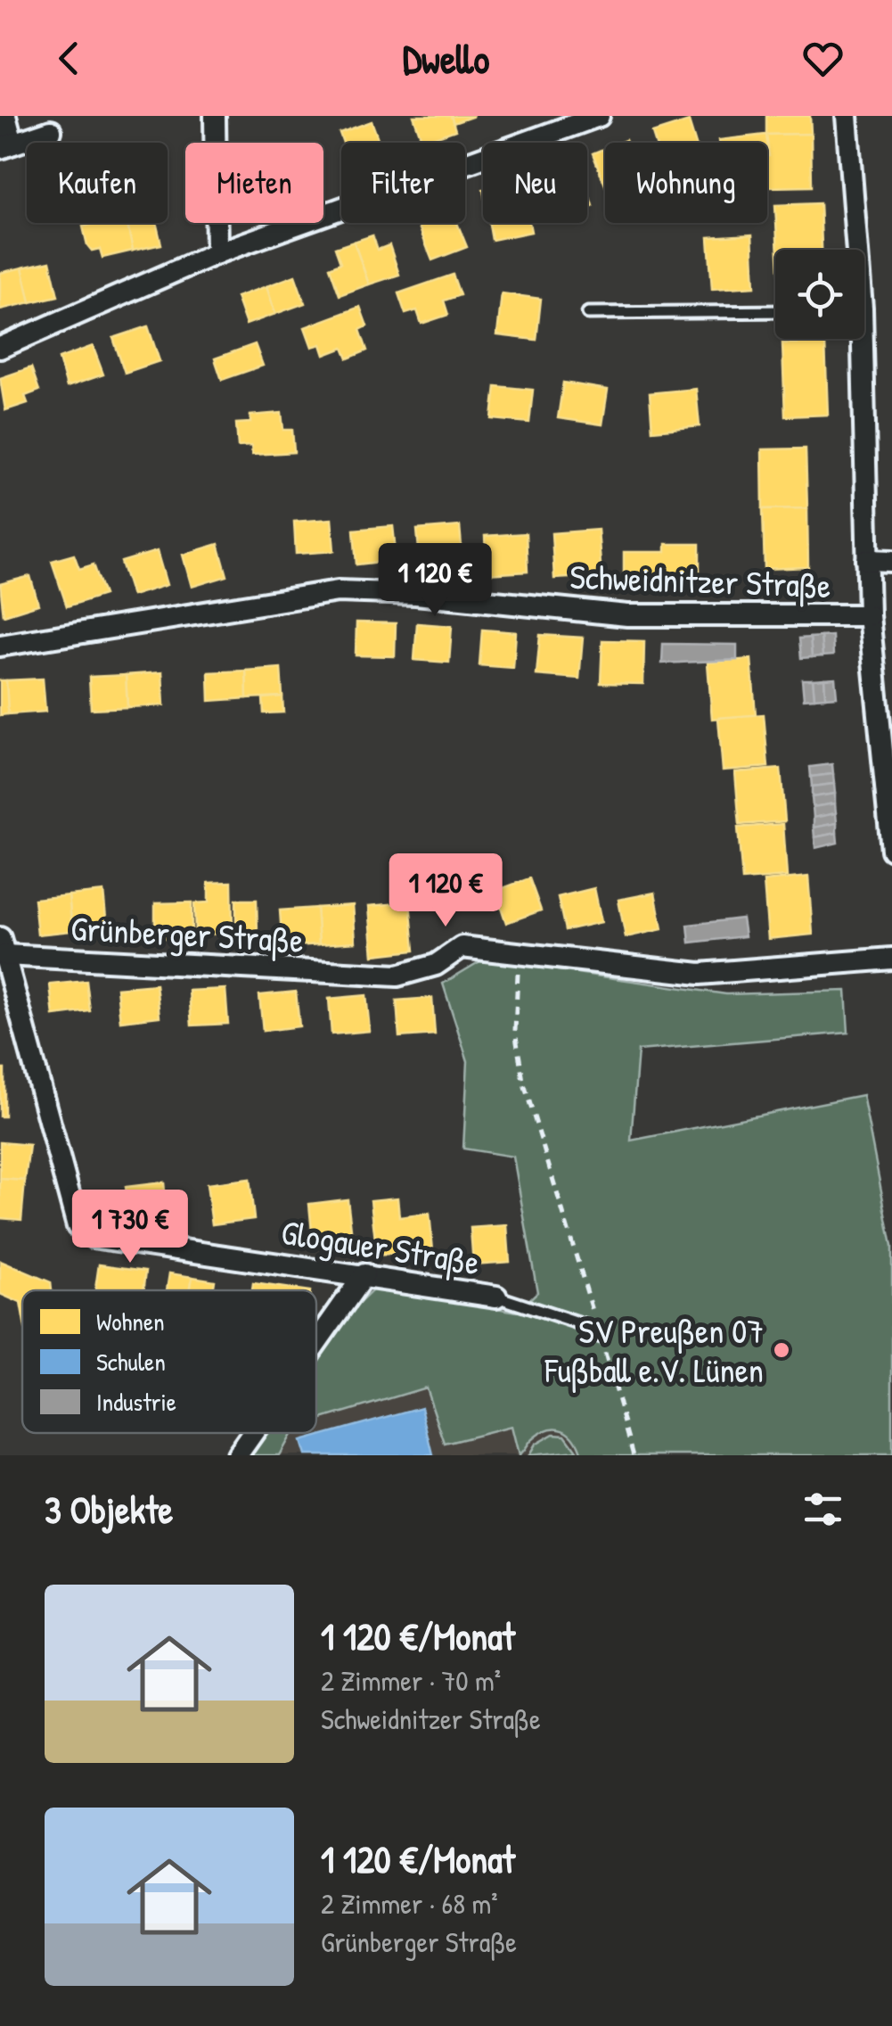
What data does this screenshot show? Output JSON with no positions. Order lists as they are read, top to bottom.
{
  "streets": {
    "street": ["Schweidnitzer Straße", "Grünberger Straße", "Glogauer Straße"]
  },
  "crossings": [
    ["Grünberger Straße", "Glogauer Straße"]
  ],
  "places": ["SV Preußen 07 Fußball e.V. Lünen"],
  "legend": ["Wohnen", "Schulen", "Industrie"],
  "page": {
    "header": "Dwello",
    "chip": [
      "Kaufen",
      "Mieten",
      "Filter",
      "Neu",
      "Wohnung"
    ],
    "price": ["1 120 €", "1 120 €", "1 730 €"],
    "heading": "3 Objekte",
    "list": [
      {
        "name": "1 120 €/Monat",
        "note": "2 Zimmer · 70 m² · Schweidnitzer Straße"
      },
      {
        "name": "1 120 €/Monat",
        "note": "2 Zimmer · 68 m² · Grünberger Straße"
      }
    ]
  }
}
